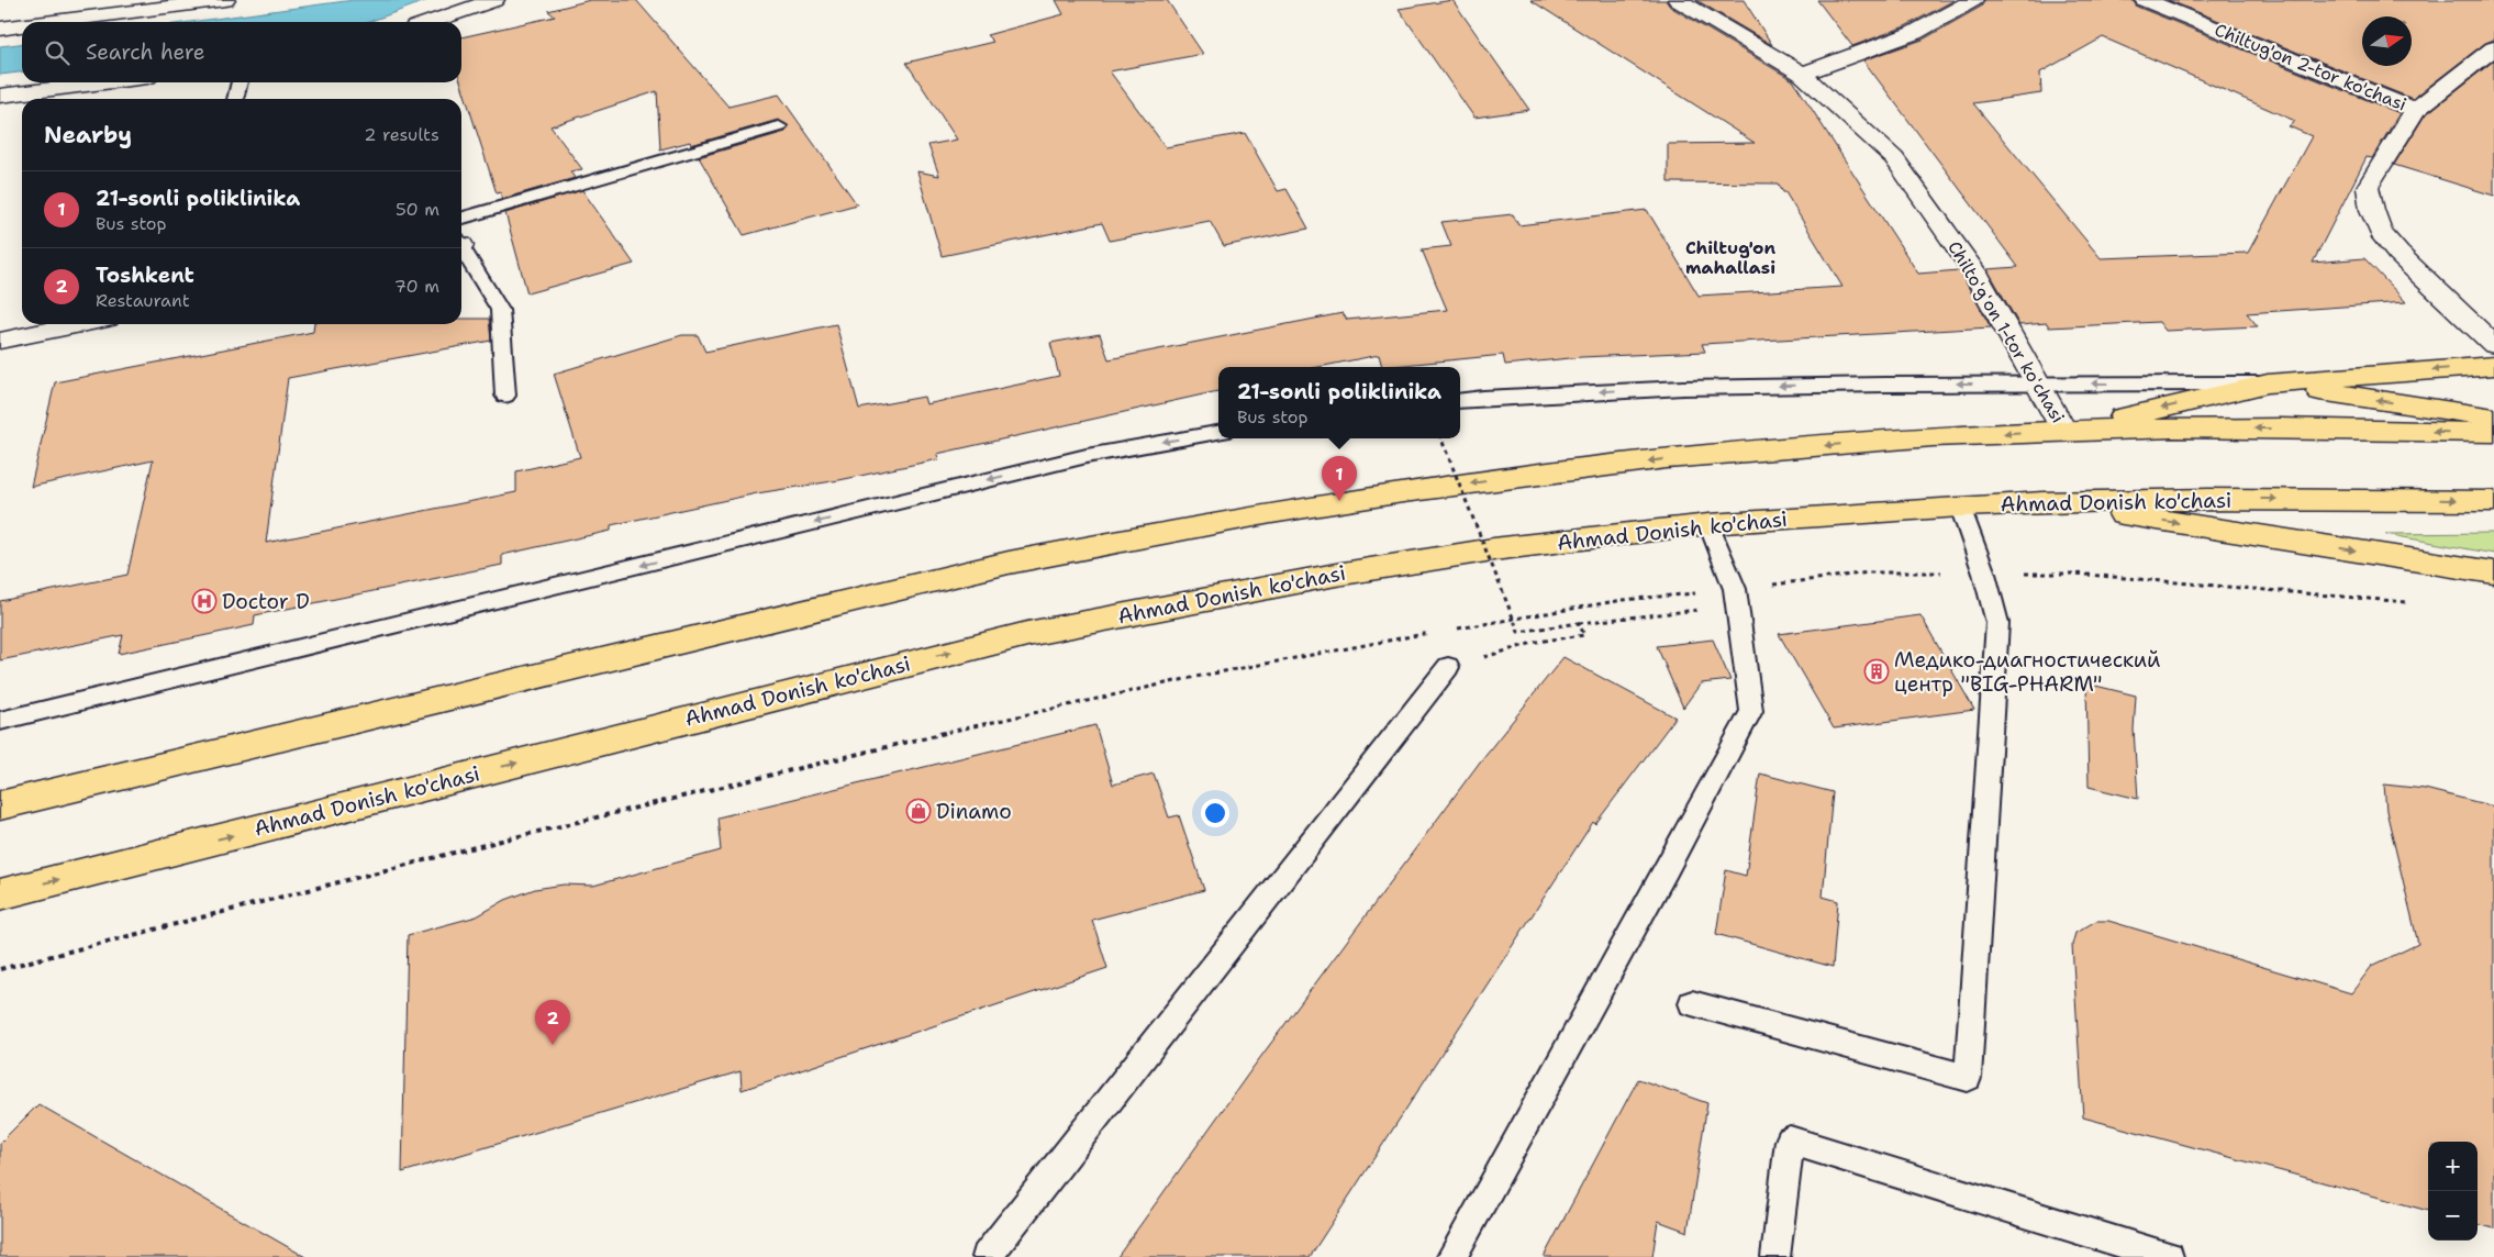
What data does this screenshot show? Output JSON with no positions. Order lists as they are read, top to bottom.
{
  "streets": {
    "main road": ["Ahmad Donish ko'chasi"],
    "street": ["Chiltug'on 2-tor ko'chasi", "Chiltoʻgʻon 1-tor koʻchasi"]
  },
  "districts": ["Chiltug'on mahallasi"],
  "places": {
    "hospital": ["Doctor D"],
    "building": ["Медико-диагностический центр \"BIG-PHARM\""],
    "shop": ["Dinamo"]
  },
  "north": "right",
  "page": {
    "search": "Search here",
    "heading": ["Nearby", "2 results"],
    "list": [
      {
        "mark": "1",
        "name": "21-sonli poliklinika",
        "note": "Bus stop",
        "value": "50 m"
      },
      {
        "mark": "2",
        "name": "Toshkent",
        "note": "Restaurant",
        "value": "70 m"
      }
    ],
    "popup": ["21-sonli poliklinika", "Bus stop"],
    "pins": ["1", "2"],
    "map_buttons": ["+", "−"]
  }
}
